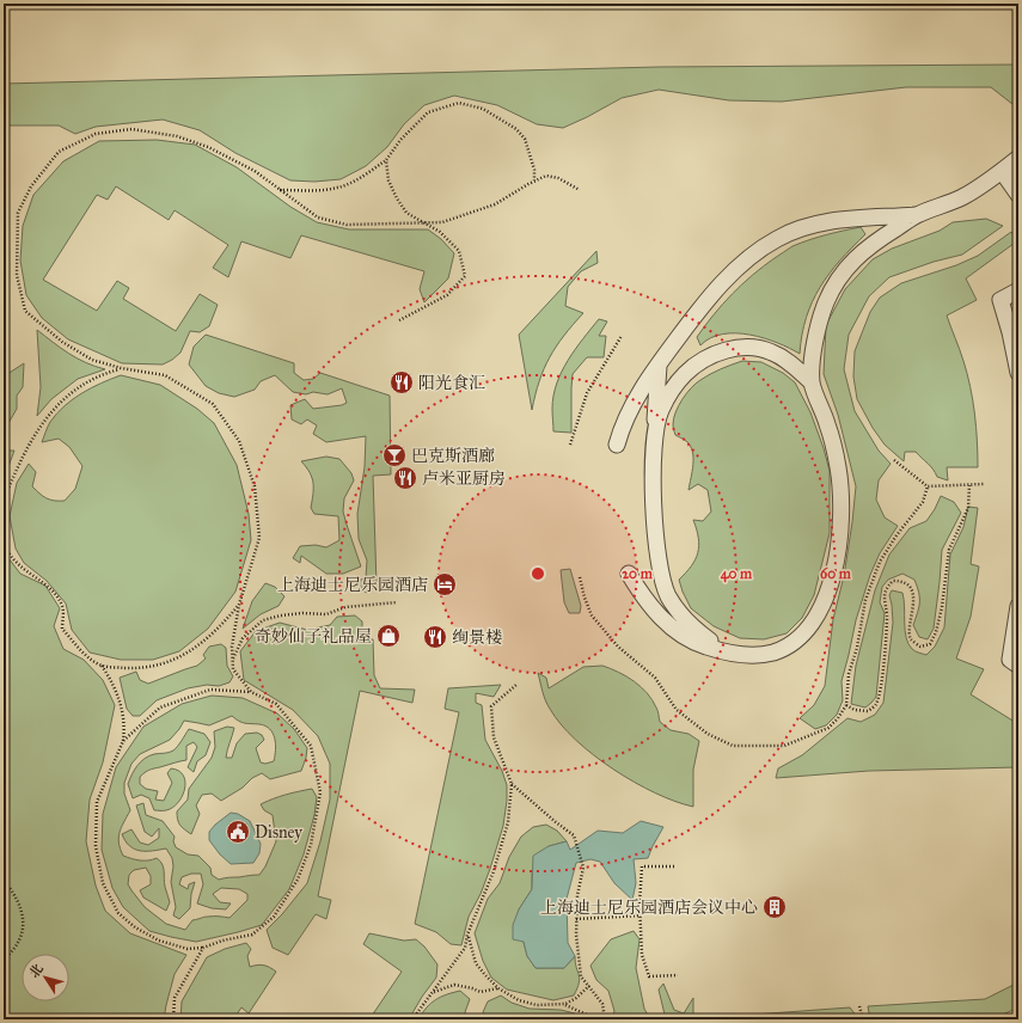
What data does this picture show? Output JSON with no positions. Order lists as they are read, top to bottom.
{
  "places": {
    "restaurant": ["阳光食汇", "卢米亚厨房", "绚景楼"],
    "bar": ["巴克斯酒廊"],
    "hotel": ["上海迪士尼乐园酒店"],
    "shop": ["奇妙仙子礼品屋"],
    "public building": ["Disney"],
    "building": ["上海迪士尼乐园酒店会议中心"]
  },
  "north": "top left",
  "rings": ["20 m", "40 m", "60 m"]
}
